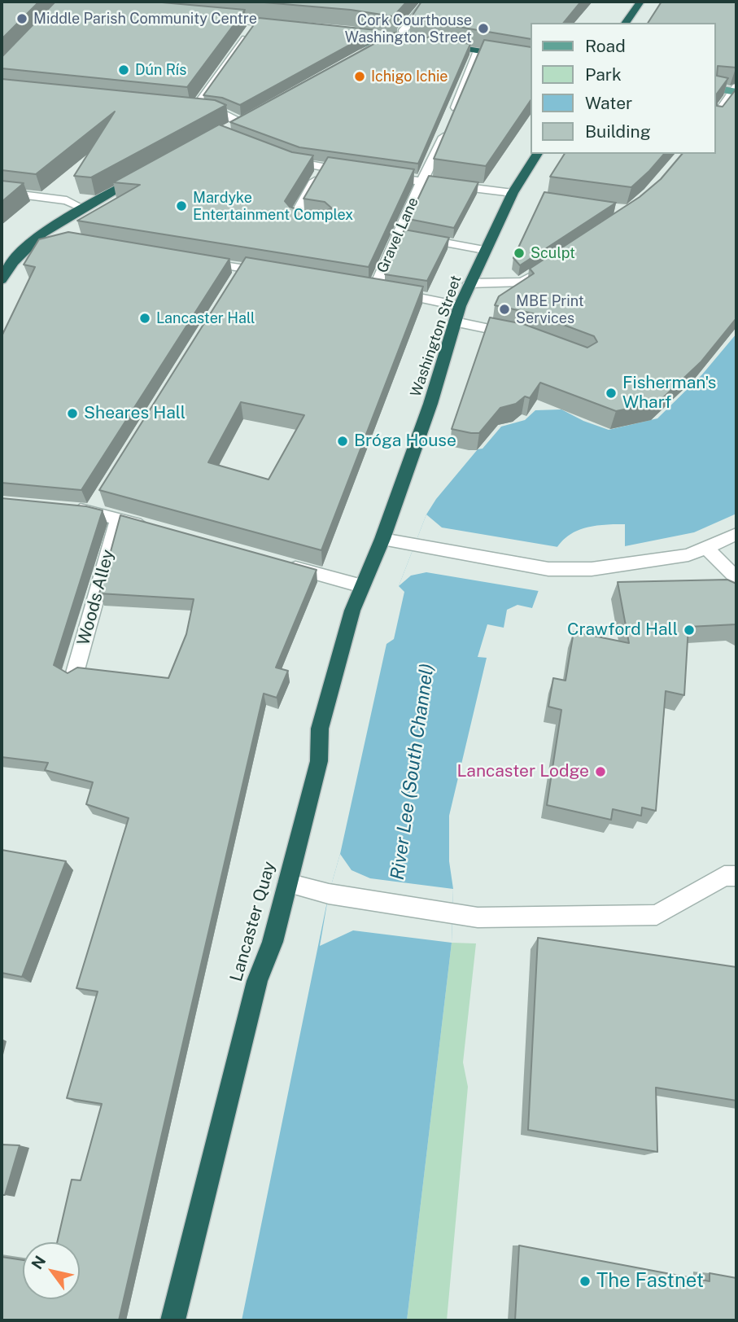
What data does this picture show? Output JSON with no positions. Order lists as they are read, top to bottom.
{
  "streets": {
    "highway": ["Washington Street", "Lancaster Quay"],
    "street": ["Gravel Lane", "Woods Alley"]
  },
  "crossings": [
    ["Gravel Lane", "Washington Street"],
    ["Washington Street", "Lancaster Quay"]
  ],
  "water": ["River Lee (South Channel)"],
  "places": [
    "Middle Parish Community Centre",
    "Cork Courthouse Washington Street",
    "Dún Rís",
    "Ichigo Ichie",
    "Mardyke Entertainment Complex",
    "Sculpt",
    "MBE Print Services",
    "Lancaster Hall",
    "Fisherman's Wharf",
    "Sheares Hall",
    "Bróga House",
    "Crawford Hall",
    "Lancaster Lodge",
    "The Fastnet"
  ],
  "legend": [
    "Road",
    "Park",
    "Water",
    "Building"
  ],
  "north": "top left"
}
